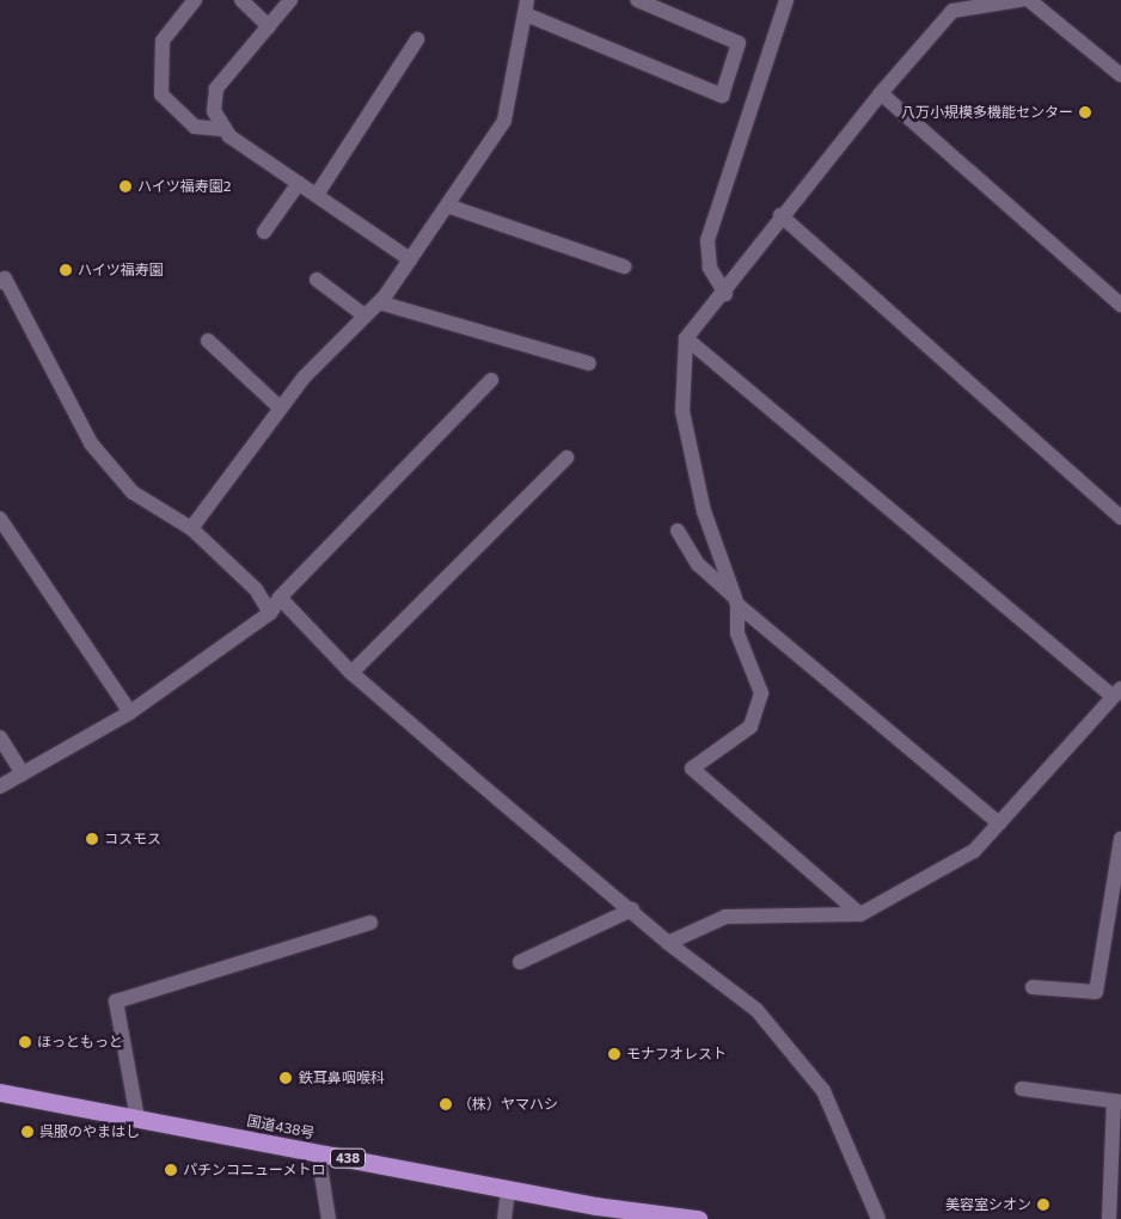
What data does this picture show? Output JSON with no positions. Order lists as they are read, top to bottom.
{
  "streets": {
    "highway": ["国道438号", "438"]
  },
  "places": [
    "八万小規模多機能センター",
    "ハイツ福寿園2",
    "ハイツ福寿園",
    "コスモス",
    "ほっともっと",
    "モナフオレスト",
    "鉄耳鼻咽喉科",
    "（株）ヤマハシ",
    "呉服のやまはし",
    "パチンコニューメトロ",
    "美容室シオン"
  ]
}
